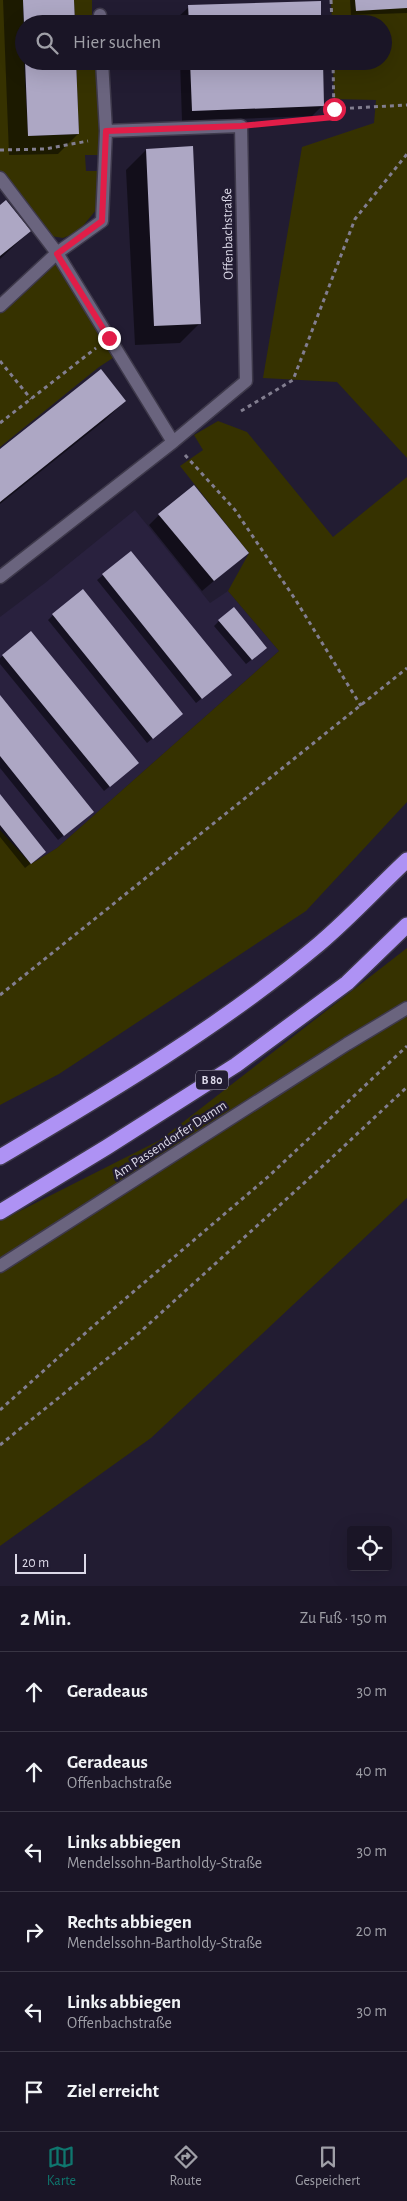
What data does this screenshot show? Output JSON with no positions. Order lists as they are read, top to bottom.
{
  "streets": {
    "highway": ["B 80"],
    "street": ["Offenbachstraße", "Am Passendorfer Damm"]
  },
  "scale_bar": "20 m",
  "page": {
    "search": "Hier suchen",
    "scale": "20 m",
    "heading": ["2 Min.", "Zu Fuß · 150 m"],
    "list": [
      ["Geradeaus", "30 m"],
      ["Geradeaus", "Offenbachstraße", "40 m"],
      ["Links abbiegen", "Mendelssohn-Bartholdy-Straße", "30 m"],
      ["Rechts abbiegen", "Mendelssohn-Bartholdy-Straße", "20 m"],
      ["Links abbiegen", "Offenbachstraße", "30 m"],
      "Ziel erreicht"
    ],
    "nav": ["Karte", "Route", "Gespeichert"]
  }
}
